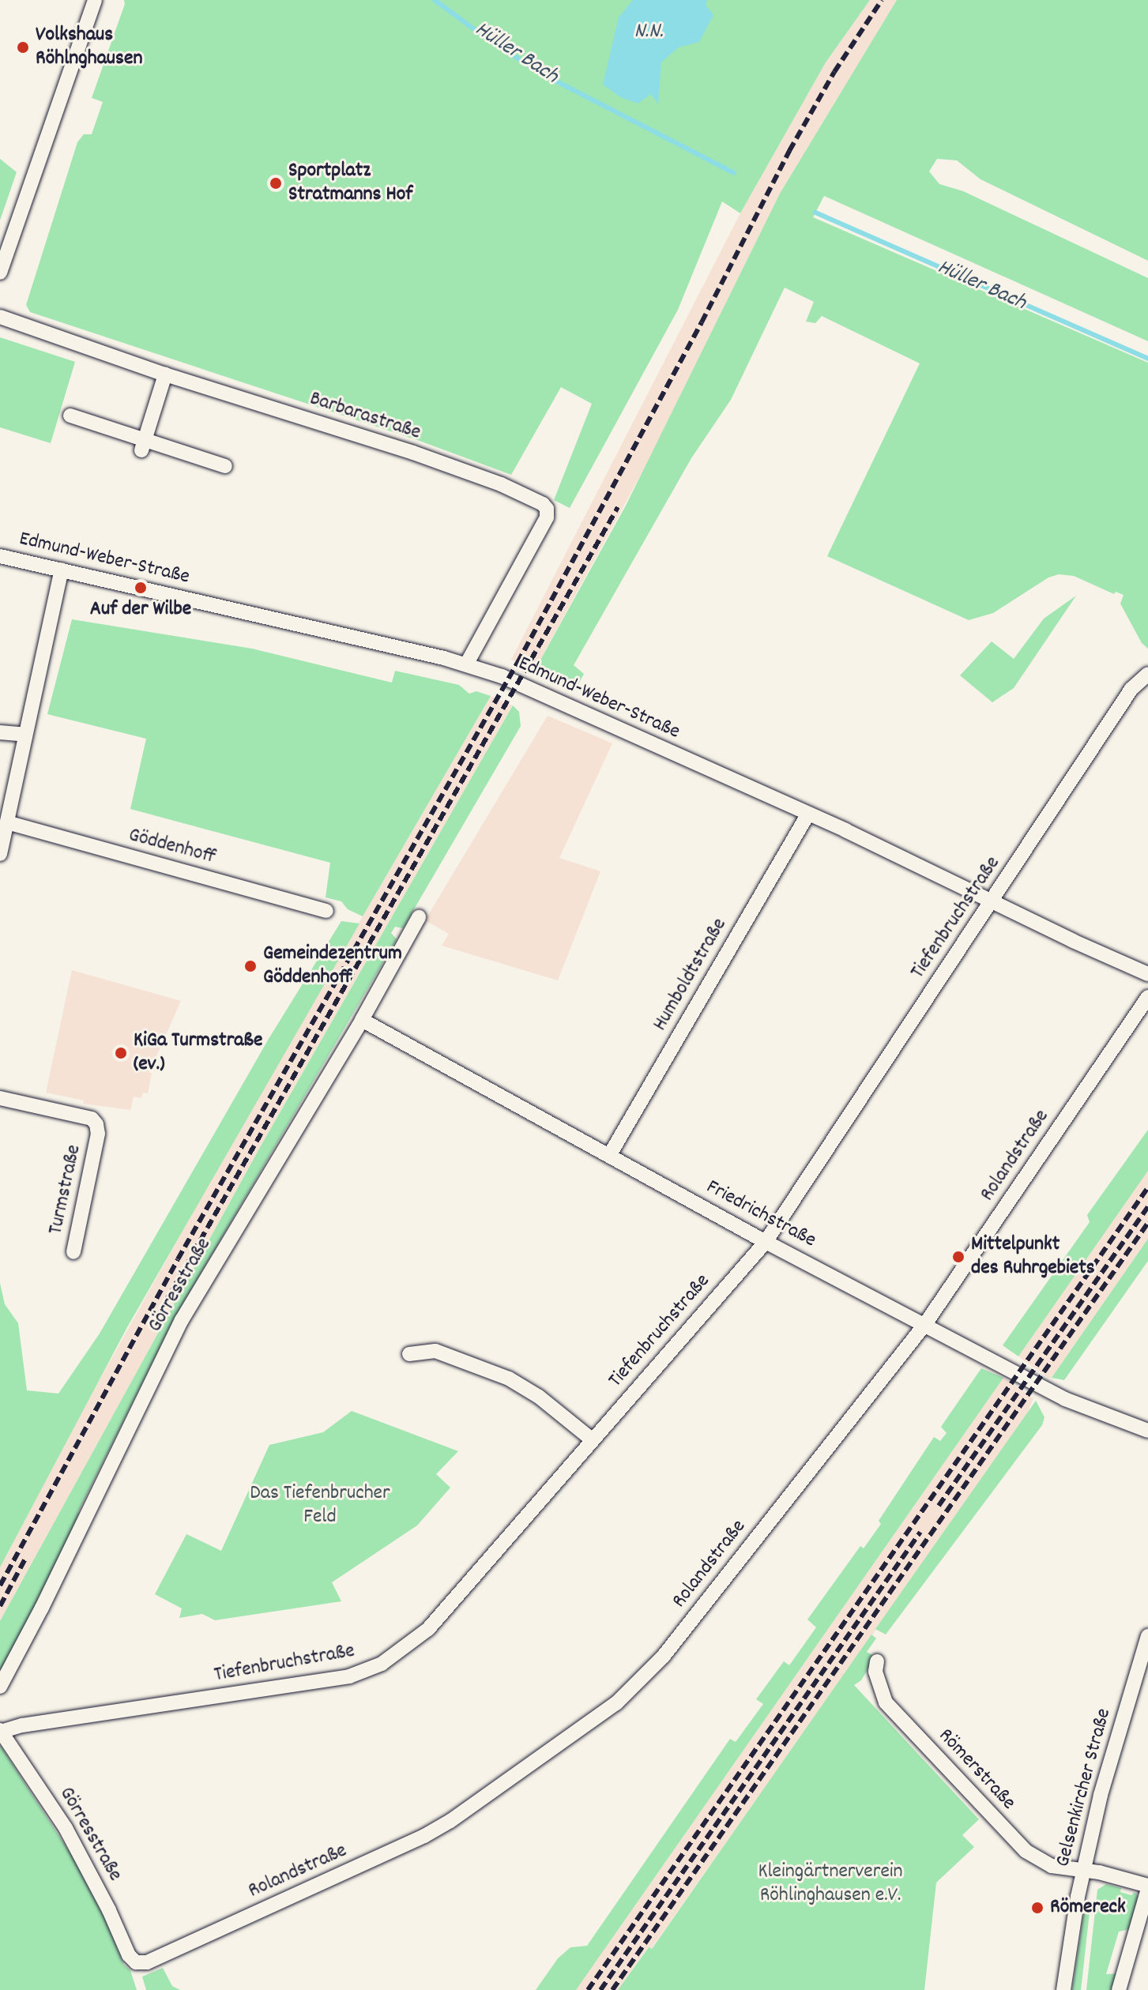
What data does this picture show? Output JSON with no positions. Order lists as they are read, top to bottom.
{
  "streets": {
    "street": [
      "Barbarastraße",
      "Edmund-Weber-Straße",
      "Göddenhoff",
      "Tiefenbruchstraße",
      "Humboldtstraße",
      "Rolandstraße",
      "Turmstraße",
      "Friedrichstraße",
      "Görresstraße",
      "Römerstraße",
      "Gelsenkircher Straße"
    ]
  },
  "crossings": [
    ["Barbarastraße", "Edmund-Weber-Straße"],
    ["Edmund-Weber-Straße", "Tiefenbruchstraße"],
    ["Edmund-Weber-Straße", "Humboldtstraße"],
    ["Tiefenbruchstraße", "Friedrichstraße"],
    ["Tiefenbruchstraße", "Görresstraße"],
    ["Humboldtstraße", "Friedrichstraße"],
    ["Rolandstraße", "Friedrichstraße"],
    ["Rolandstraße", "Görresstraße"],
    ["Friedrichstraße", "Görresstraße"],
    ["Römerstraße", "Gelsenkircher Straße"]
  ],
  "water": ["N.N.", "Hüller Bach"],
  "parks": ["Das Tiefenbrucher Feld", "Kleingärtnerverein Röhlinghausen e.V."],
  "places": [
    "Volkshaus Röhlnghausen",
    "Sportplatz Stratmanns Hof",
    "Auf der Wilbe",
    "Gemeindezentrum Göddenhoff",
    "KiGa Turmstraße (ev.)",
    "Mittelpunkt des Ruhrgebiets",
    "Römereck"
  ]
}
